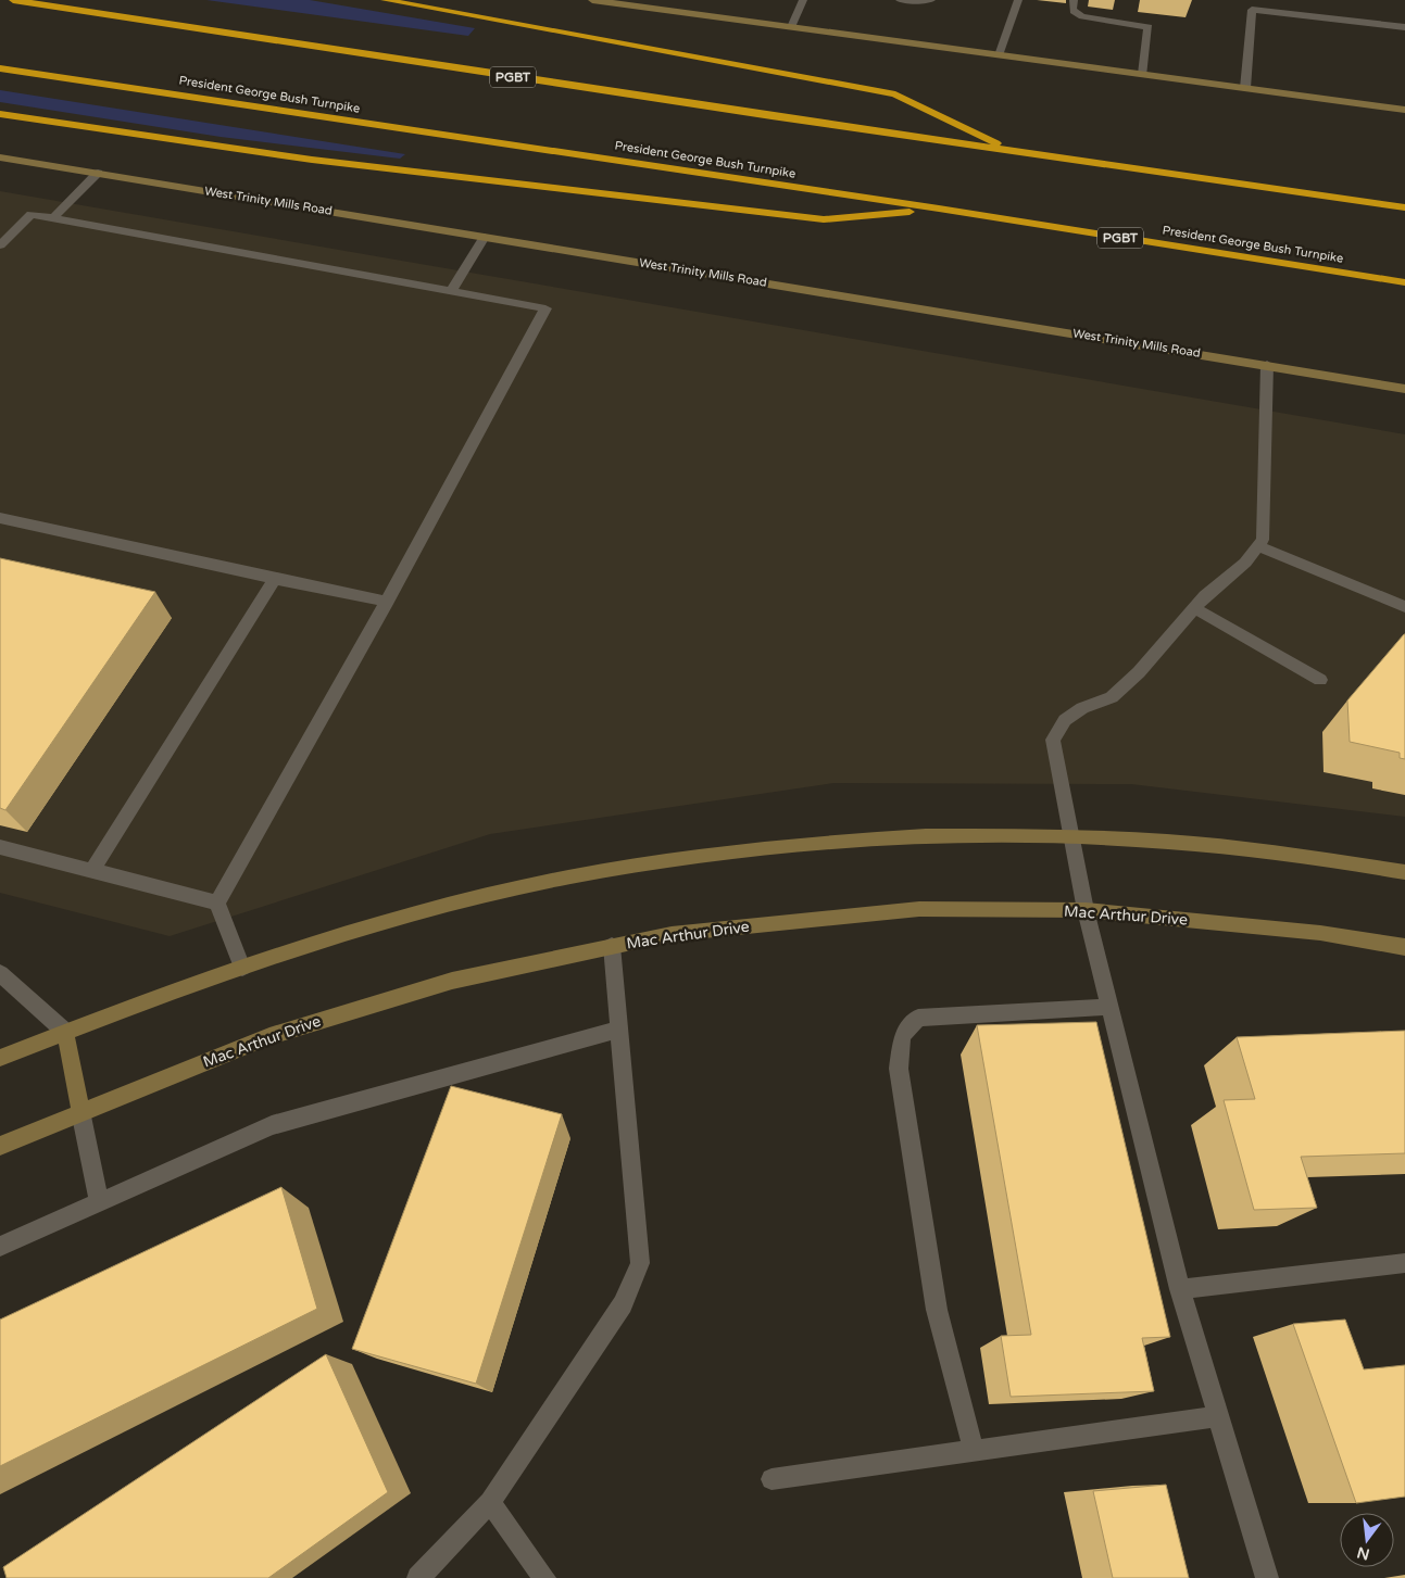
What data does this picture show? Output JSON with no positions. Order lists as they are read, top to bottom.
{
  "streets": {
    "highway": ["PGBT", "President George Bush Turnpike"],
    "main road": ["West Trinity Mills Road", "Mac Arthur Drive"]
  },
  "north": "bottom"
}
